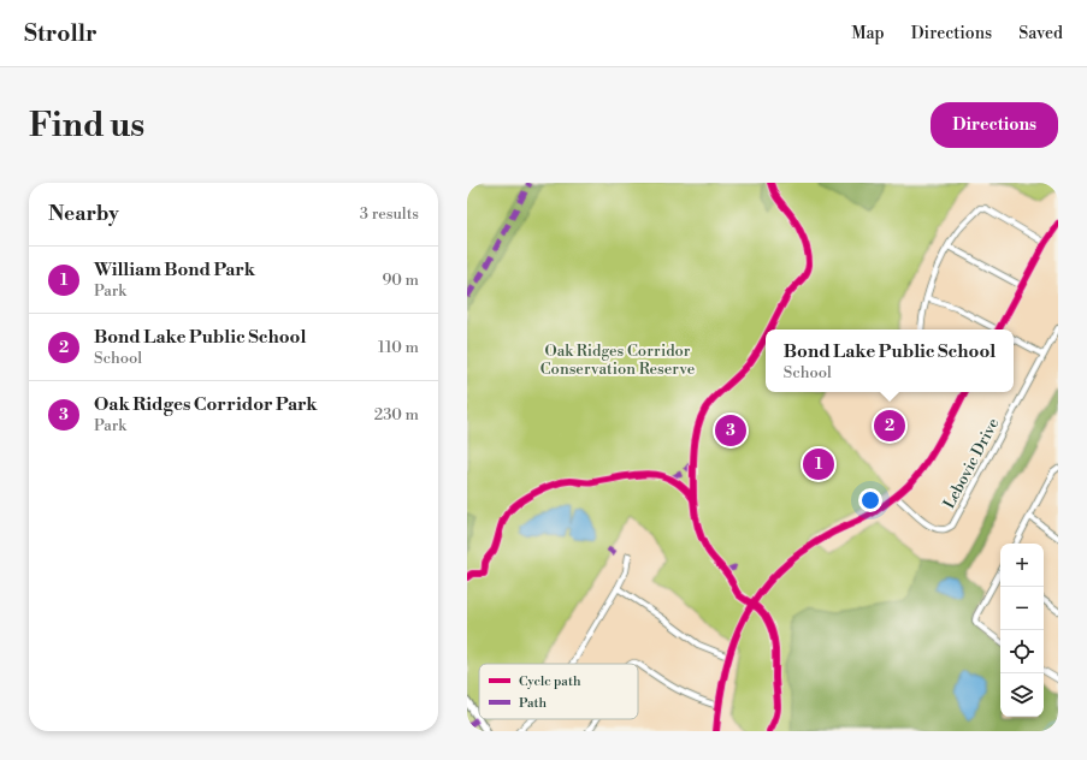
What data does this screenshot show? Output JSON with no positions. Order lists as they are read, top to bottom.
{
  "streets": {
    "street": ["Lebovic Drive"]
  },
  "parks": ["Oak Ridges Corridor Conservation Reserve"],
  "legend": ["Cycle path", "Path"],
  "page": {
    "header": "Strollr",
    "nav": ["Map", "Directions", "Saved"],
    "buttons": "Directions",
    "title": "Find us",
    "heading": ["Nearby", "3 results"],
    "list": [
      {
        "mark": "1",
        "name": "William Bond Park",
        "note": "Park",
        "value": "90 m"
      },
      {
        "mark": "2",
        "name": "Bond Lake Public School",
        "note": "School",
        "value": "110 m"
      },
      {
        "mark": "3",
        "name": "Oak Ridges Corridor Park",
        "note": "Park",
        "value": "230 m"
      }
    ],
    "popup": ["Bond Lake Public School", "School"],
    "pins": ["2", "3", "1"],
    "map_buttons": ["+", "−"]
  }
}
